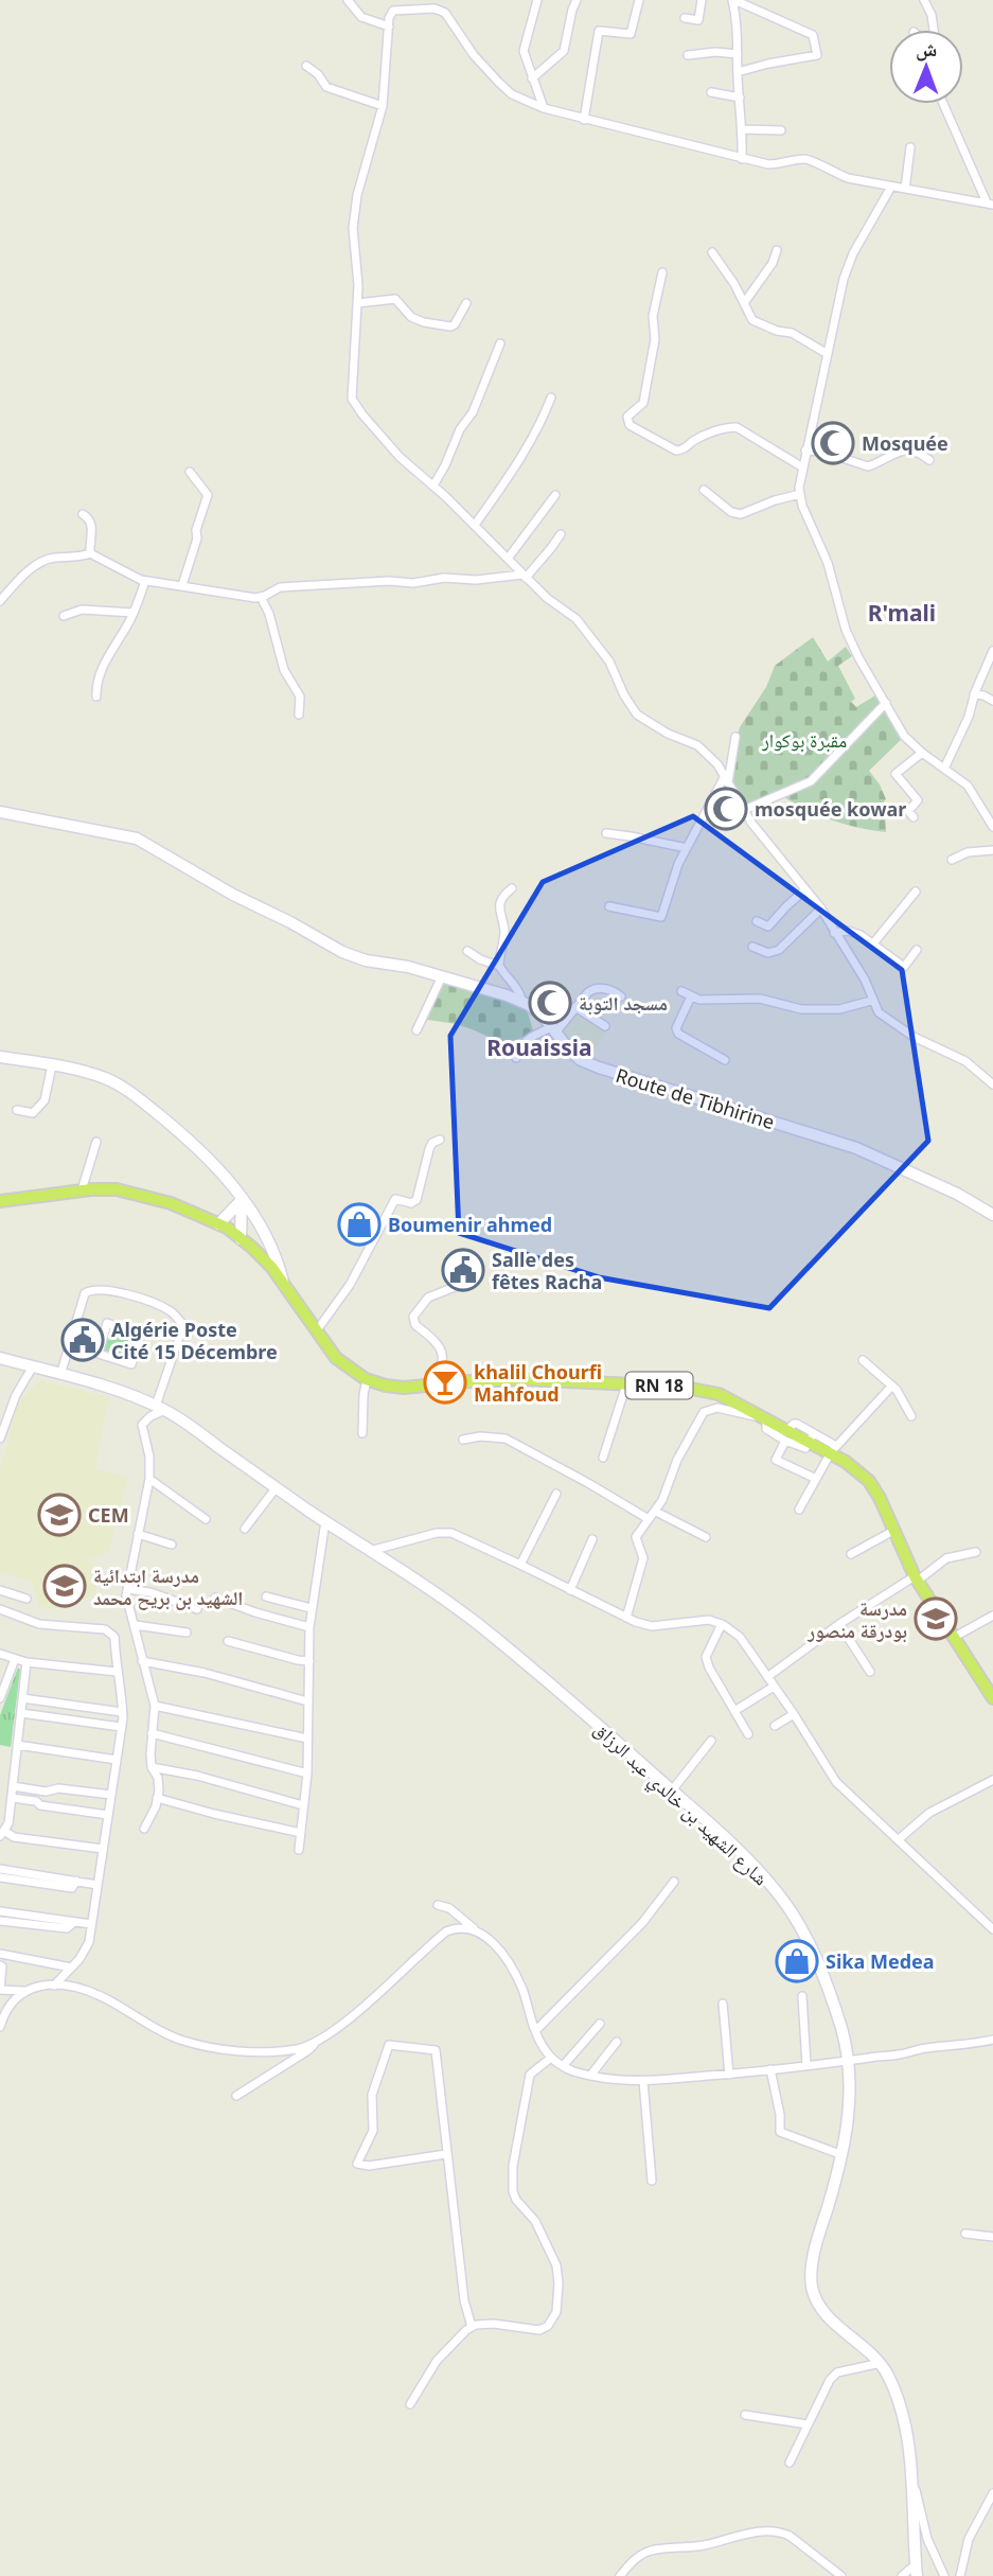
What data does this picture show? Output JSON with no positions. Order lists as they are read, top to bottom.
{
  "streets": {
    "main road": ["Route de Tibhirine", "RN 18", "شارع الشهيد بن خالدي عبد الرزاق"]
  },
  "districts": ["R'mali", "Rouaissia"],
  "parks": ["مقبرة بوكوار"],
  "places": {
    "mosque": ["Mosquée", "mosquée kowar", "مسجد التوبة"],
    "shop": ["Boumenir ahmed", "Sika Medea"],
    "public building": ["Salle des fêtes Racha", "Algérie Poste Cité 15 Décembre"],
    "bar": ["khalil Chourfi Mahfoud"],
    "school or university": ["CEM", "مدرسة ابتدائية الشهيد بن بريح محمد", "مدرسة بودرقة منصور"]
  },
  "north": "top"
}
